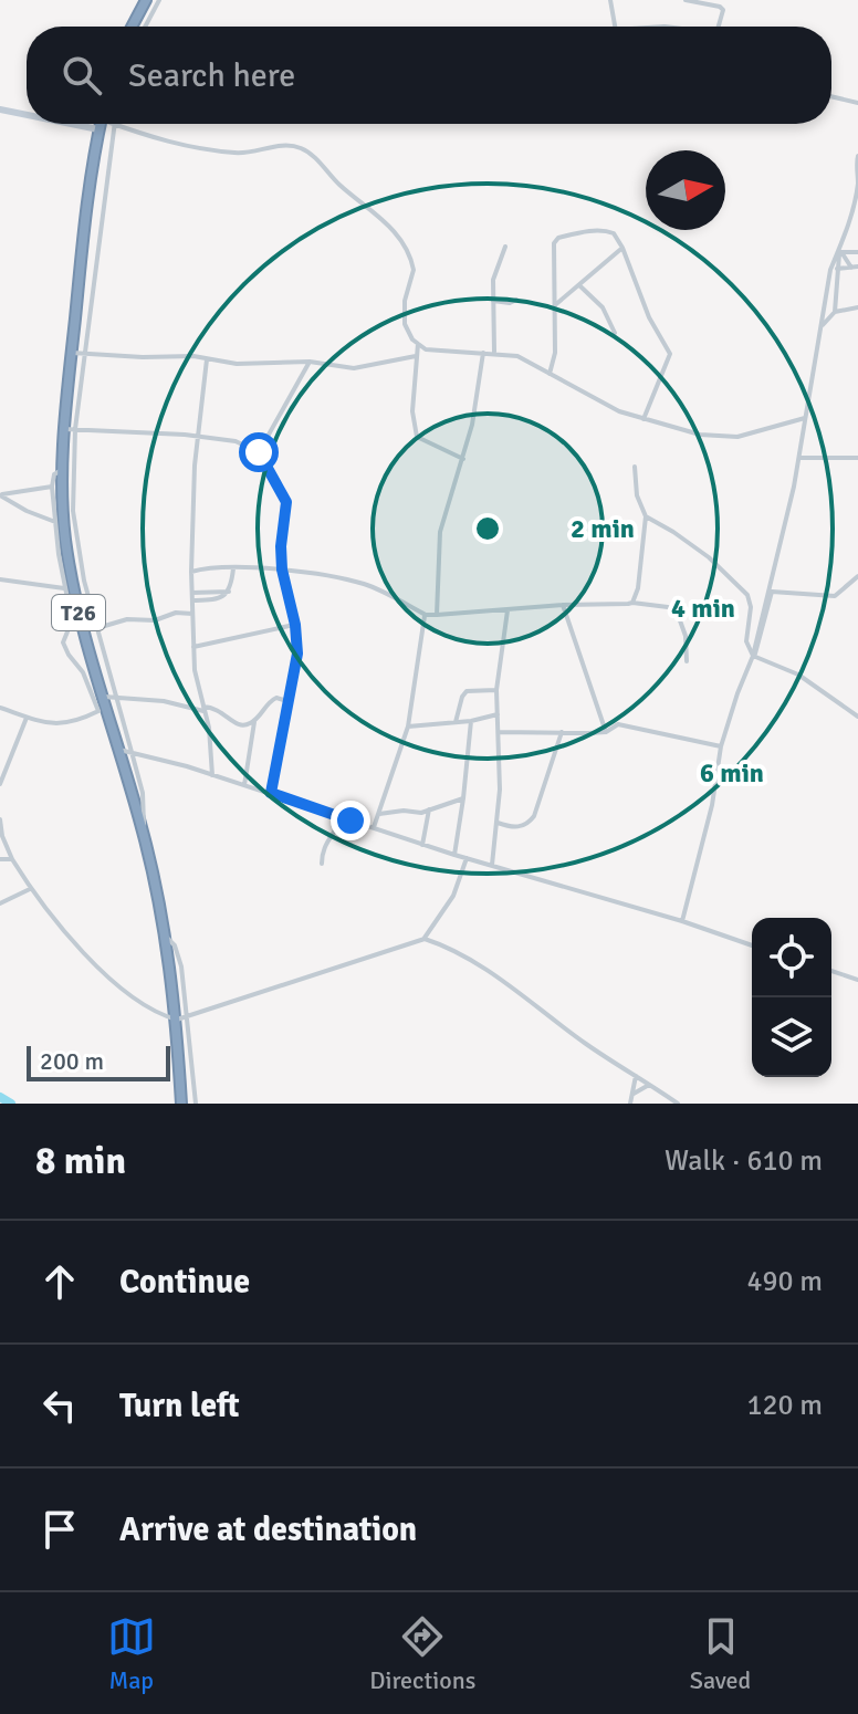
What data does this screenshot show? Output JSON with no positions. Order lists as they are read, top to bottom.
{
  "streets": {
    "highway": ["T26"]
  },
  "scale_bar": "200 m",
  "north": "right",
  "page": {
    "search": "Search here",
    "scale": "200 m",
    "heading": ["8 min", "Walk · 610 m"],
    "list": [
      ["Continue", "490 m"],
      ["Turn left", "120 m"],
      "Arrive at destination"
    ],
    "nav": ["Map", "Directions", "Saved"]
  },
  "rings": ["2 min", "4 min", "6 min"]
}
